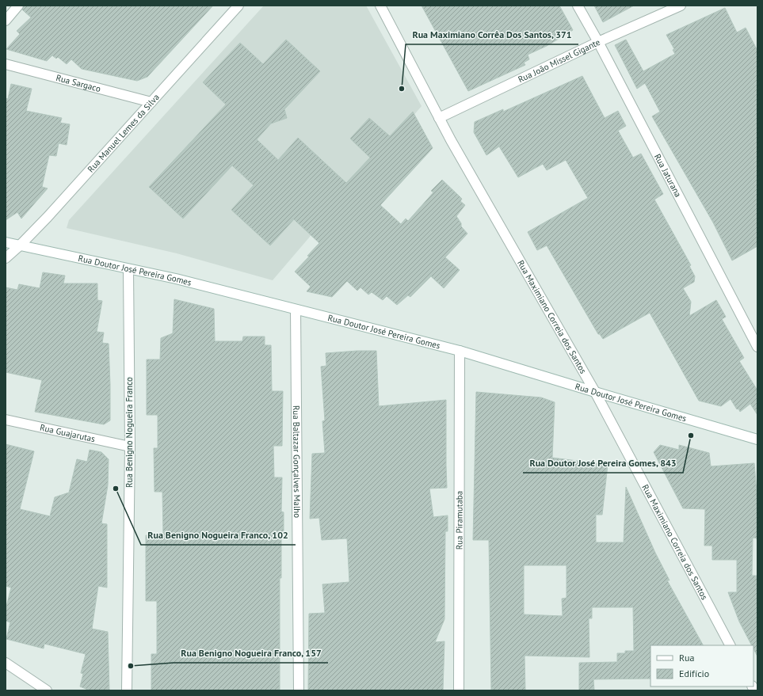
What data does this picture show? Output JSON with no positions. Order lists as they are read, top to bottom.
{
  "streets": {
    "street": [
      "Rua João Missel Gigante",
      "Rua Sargaco",
      "Rua Manuel Lemes da Silva",
      "Rua Jaturana",
      "Rua Doutor José Pereira Gomes",
      "Rua Maximiano Correia dos Santos",
      "Rua Benigno Nogueira Franco",
      "Rua Guajarutas",
      "Rua Baltazar Gonçalves Malho",
      "Rua Piramutaba"
    ]
  },
  "crossings": [
    ["Rua João Missel Gigante", "Rua Jaturana"],
    ["Rua João Missel Gigante", "Rua Maximiano Correia dos Santos"],
    ["Rua Sargaco", "Rua Manuel Lemes da Silva"],
    ["Rua Manuel Lemes da Silva", "Rua Doutor José Pereira Gomes"],
    ["Rua Doutor José Pereira Gomes", "Rua Maximiano Correia dos Santos"],
    ["Rua Doutor José Pereira Gomes", "Rua Benigno Nogueira Franco"],
    ["Rua Doutor José Pereira Gomes", "Rua Baltazar Gonçalves Malho"],
    ["Rua Doutor José Pereira Gomes", "Rua Piramutaba"],
    ["Rua Benigno Nogueira Franco", "Rua Guajarutas"]
  ],
  "places": [
    "Rua Maximiano Corrêa Dos Santos, 371",
    "Rua Doutor José Pereira Gomes, 843",
    "Rua Benigno Nogueira Franco, 102",
    "Rua Benigno Nogueira Franco, 157"
  ],
  "legend": ["Rua", "Edifício"]
}
